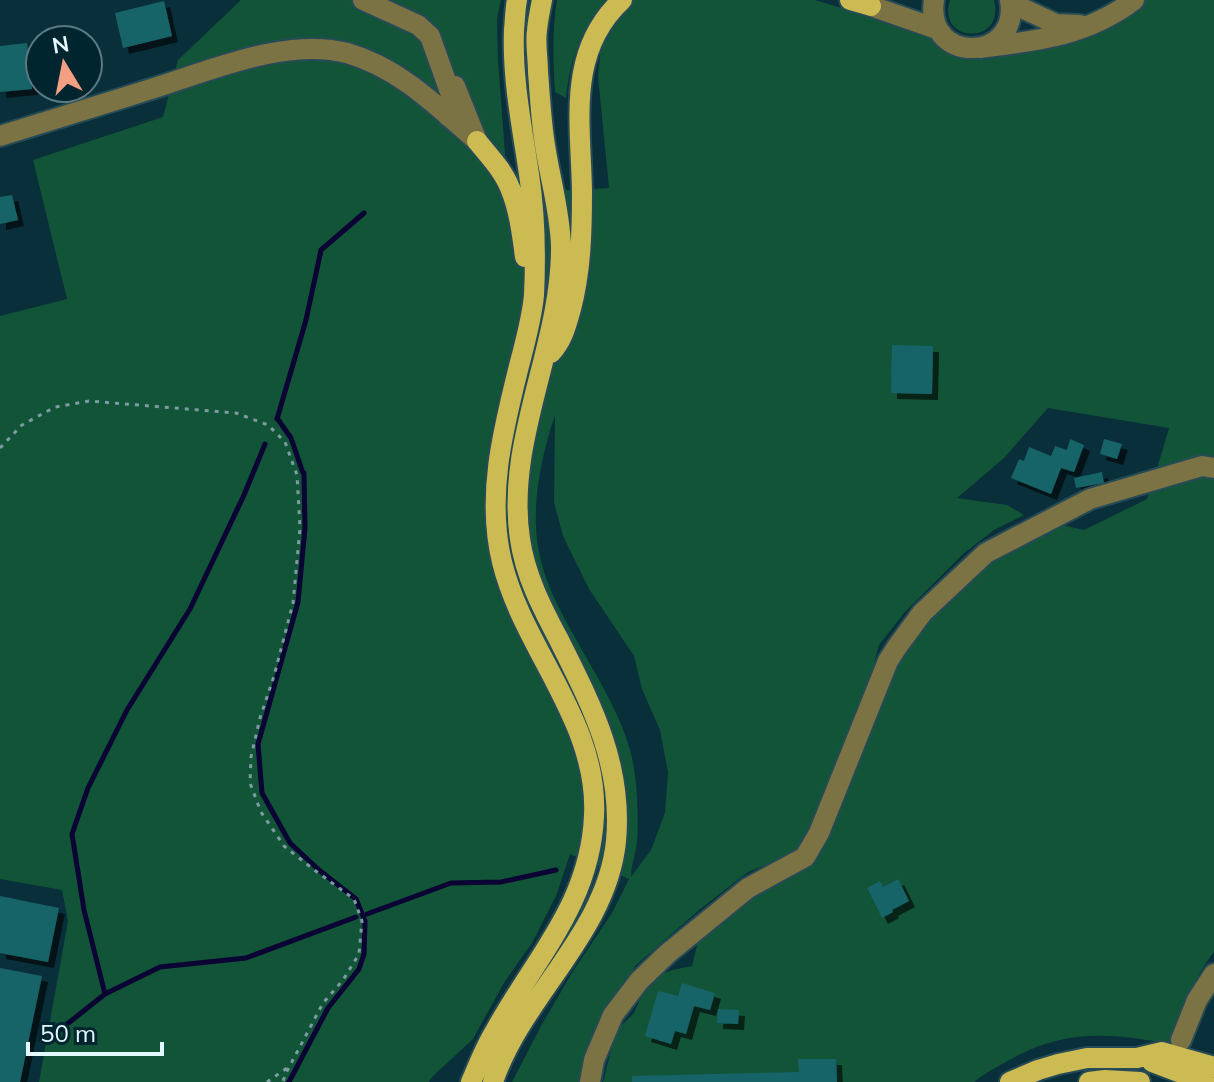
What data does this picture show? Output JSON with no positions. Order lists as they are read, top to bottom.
{
  "scale_bar": "50 m",
  "north": "top"
}
